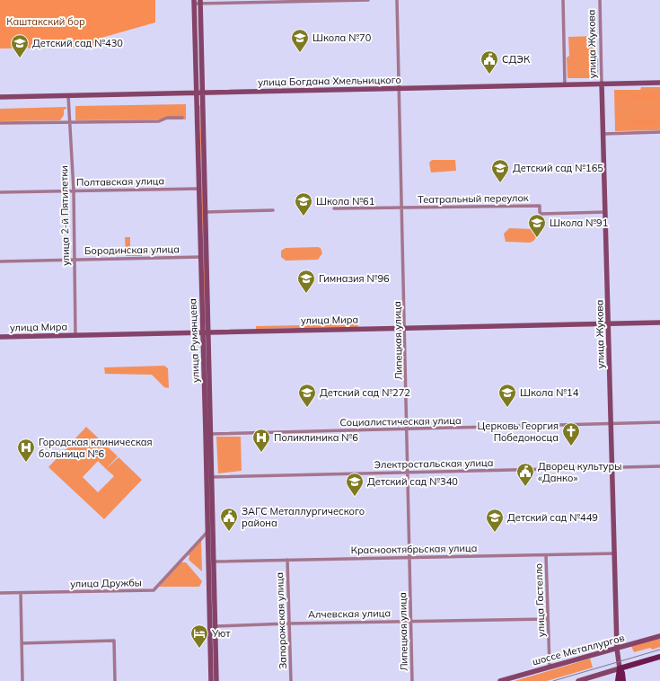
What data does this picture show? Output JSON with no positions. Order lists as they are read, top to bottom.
{
  "streets": {
    "main road": [
      "улица Жукова",
      "улица Богдана Хмельницкого",
      "улица Мира",
      "улица Румянцева",
      "шоссе Металлургов"
    ],
    "street": [
      "Полтавская улица",
      "Театральный переулок",
      "улица 2-й Пятилетки",
      "Бородинская улица",
      "Липецкая улица",
      "Социалистическая улица",
      "Электростальская улица",
      "Краснооктябрьская улица",
      "улица Дружбы",
      "улица Гастелло",
      "Алчевская улица",
      "Запорожская улица"
    ]
  },
  "crossings": [
    ["улица Жукова", "улица Богдана Хмельницкого"],
    ["улица Жукова", "Театральный переулок"],
    ["улица Жукова", "улица Мира"],
    ["улица Жукова", "Социалистическая улица"],
    ["улица Жукова", "Электростальская улица"],
    ["улица Жукова", "Краснооктябрьская улица"],
    ["улица Жукова", "шоссе Металлургов"],
    ["улица Богдана Хмельницкого", "улица 2-й Пятилетки"],
    ["улица Богдана Хмельницкого", "улица Румянцева"],
    ["улица Богдана Хмельницкого", "Липецкая улица"],
    ["Полтавская улица", "улица 2-й Пятилетки"],
    ["Полтавская улица", "улица Румянцева"],
    ["Театральный переулок", "Липецкая улица"],
    ["улица 2-й Пятилетки", "Бородинская улица"],
    ["улица 2-й Пятилетки", "улица Мира"],
    ["Бородинская улица", "улица Румянцева"],
    ["улица Мира", "улица Румянцева"],
    ["улица Мира", "Липецкая улица"],
    ["улица Румянцева", "Социалистическая улица"],
    ["улица Румянцева", "Электростальская улица"],
    ["улица Румянцева", "Краснооктябрьская улица"],
    ["улица Румянцева", "улица Дружбы"],
    ["улица Румянцева", "Алчевская улица"],
    ["Липецкая улица", "Социалистическая улица"],
    ["Липецкая улица", "Электростальская улица"],
    ["Липецкая улица", "Краснооктябрьская улица"],
    ["Липецкая улица", "Алчевская улица"],
    ["Краснооктябрьская улица", "улица Гастелло"],
    ["Краснооктябрьская улица", "Запорожская улица"],
    ["улица Гастелло", "Алчевская улица"],
    ["улица Гастелло", "шоссе Металлургов"],
    ["Алчевская улица", "Запорожская улица"]
  ],
  "parks": ["Каштакский бор"],
  "places": {
    "school or university": [
      "Школа №70",
      "Детский сад №430",
      "Детский сад №165",
      "Школа №61",
      "Школа №91",
      "Гимназия №96",
      "Детский сад №272",
      "Школа №14",
      "Детский сад №340",
      "Детский сад №449"
    ],
    "public building": ["СДЭК", "Дворец культуры «Данко»", "ЗАГС Металлургического района"],
    "church": ["Церковь Георгия Победоносца"],
    "hospital": ["Поликлиника №6", "Городская клиническая больница №6"],
    "hotel": ["Уют"]
  }
}
